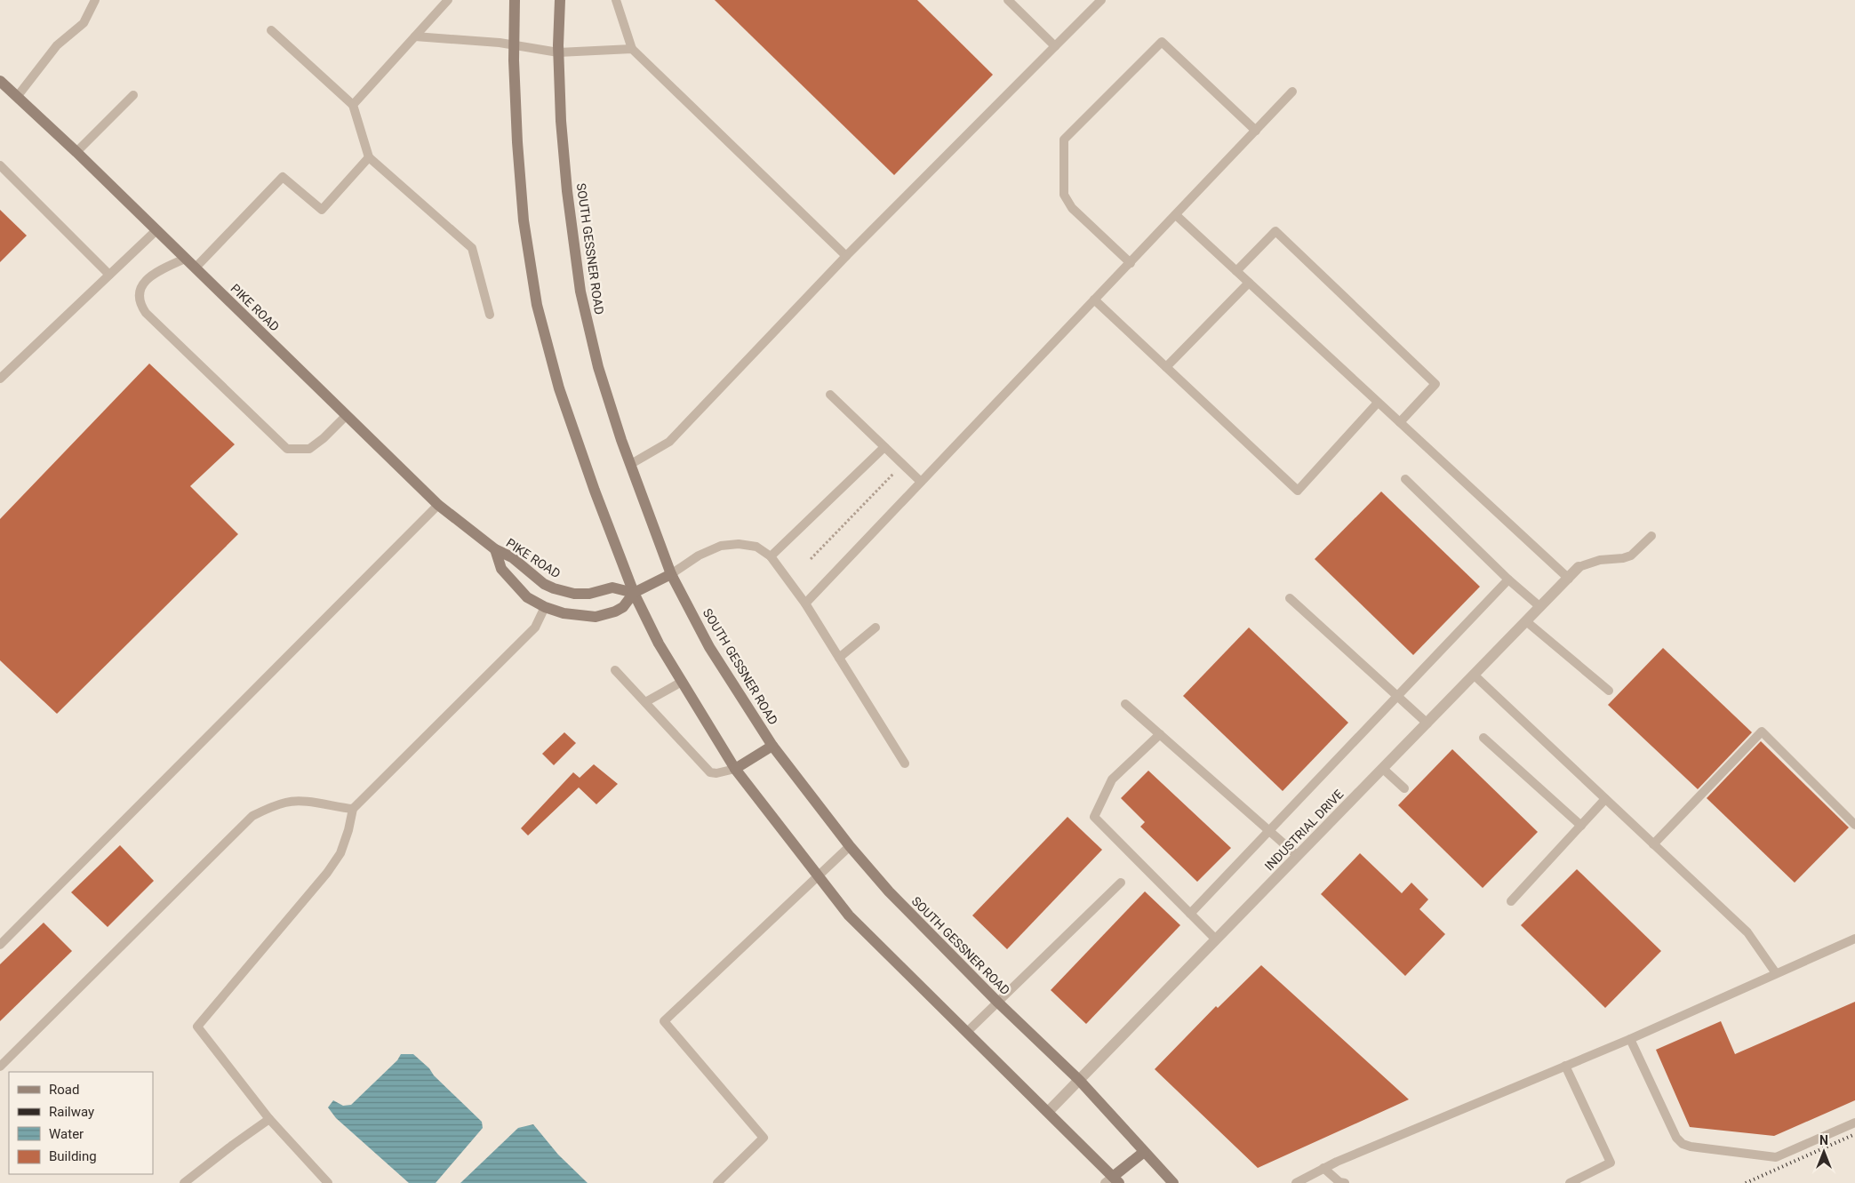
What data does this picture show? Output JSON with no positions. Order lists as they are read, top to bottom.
{
  "streets": {
    "main road": ["SOUTH GESSNER ROAD", "PIKE ROAD"],
    "street": ["INDUSTRIAL DRIVE"]
  },
  "crossings": [
    ["SOUTH GESSNER ROAD", "PIKE ROAD"],
    ["SOUTH GESSNER ROAD", "INDUSTRIAL DRIVE"]
  ],
  "legend": [
    "Road",
    "Railway",
    "Water",
    "Building"
  ],
  "north": "top"
}
